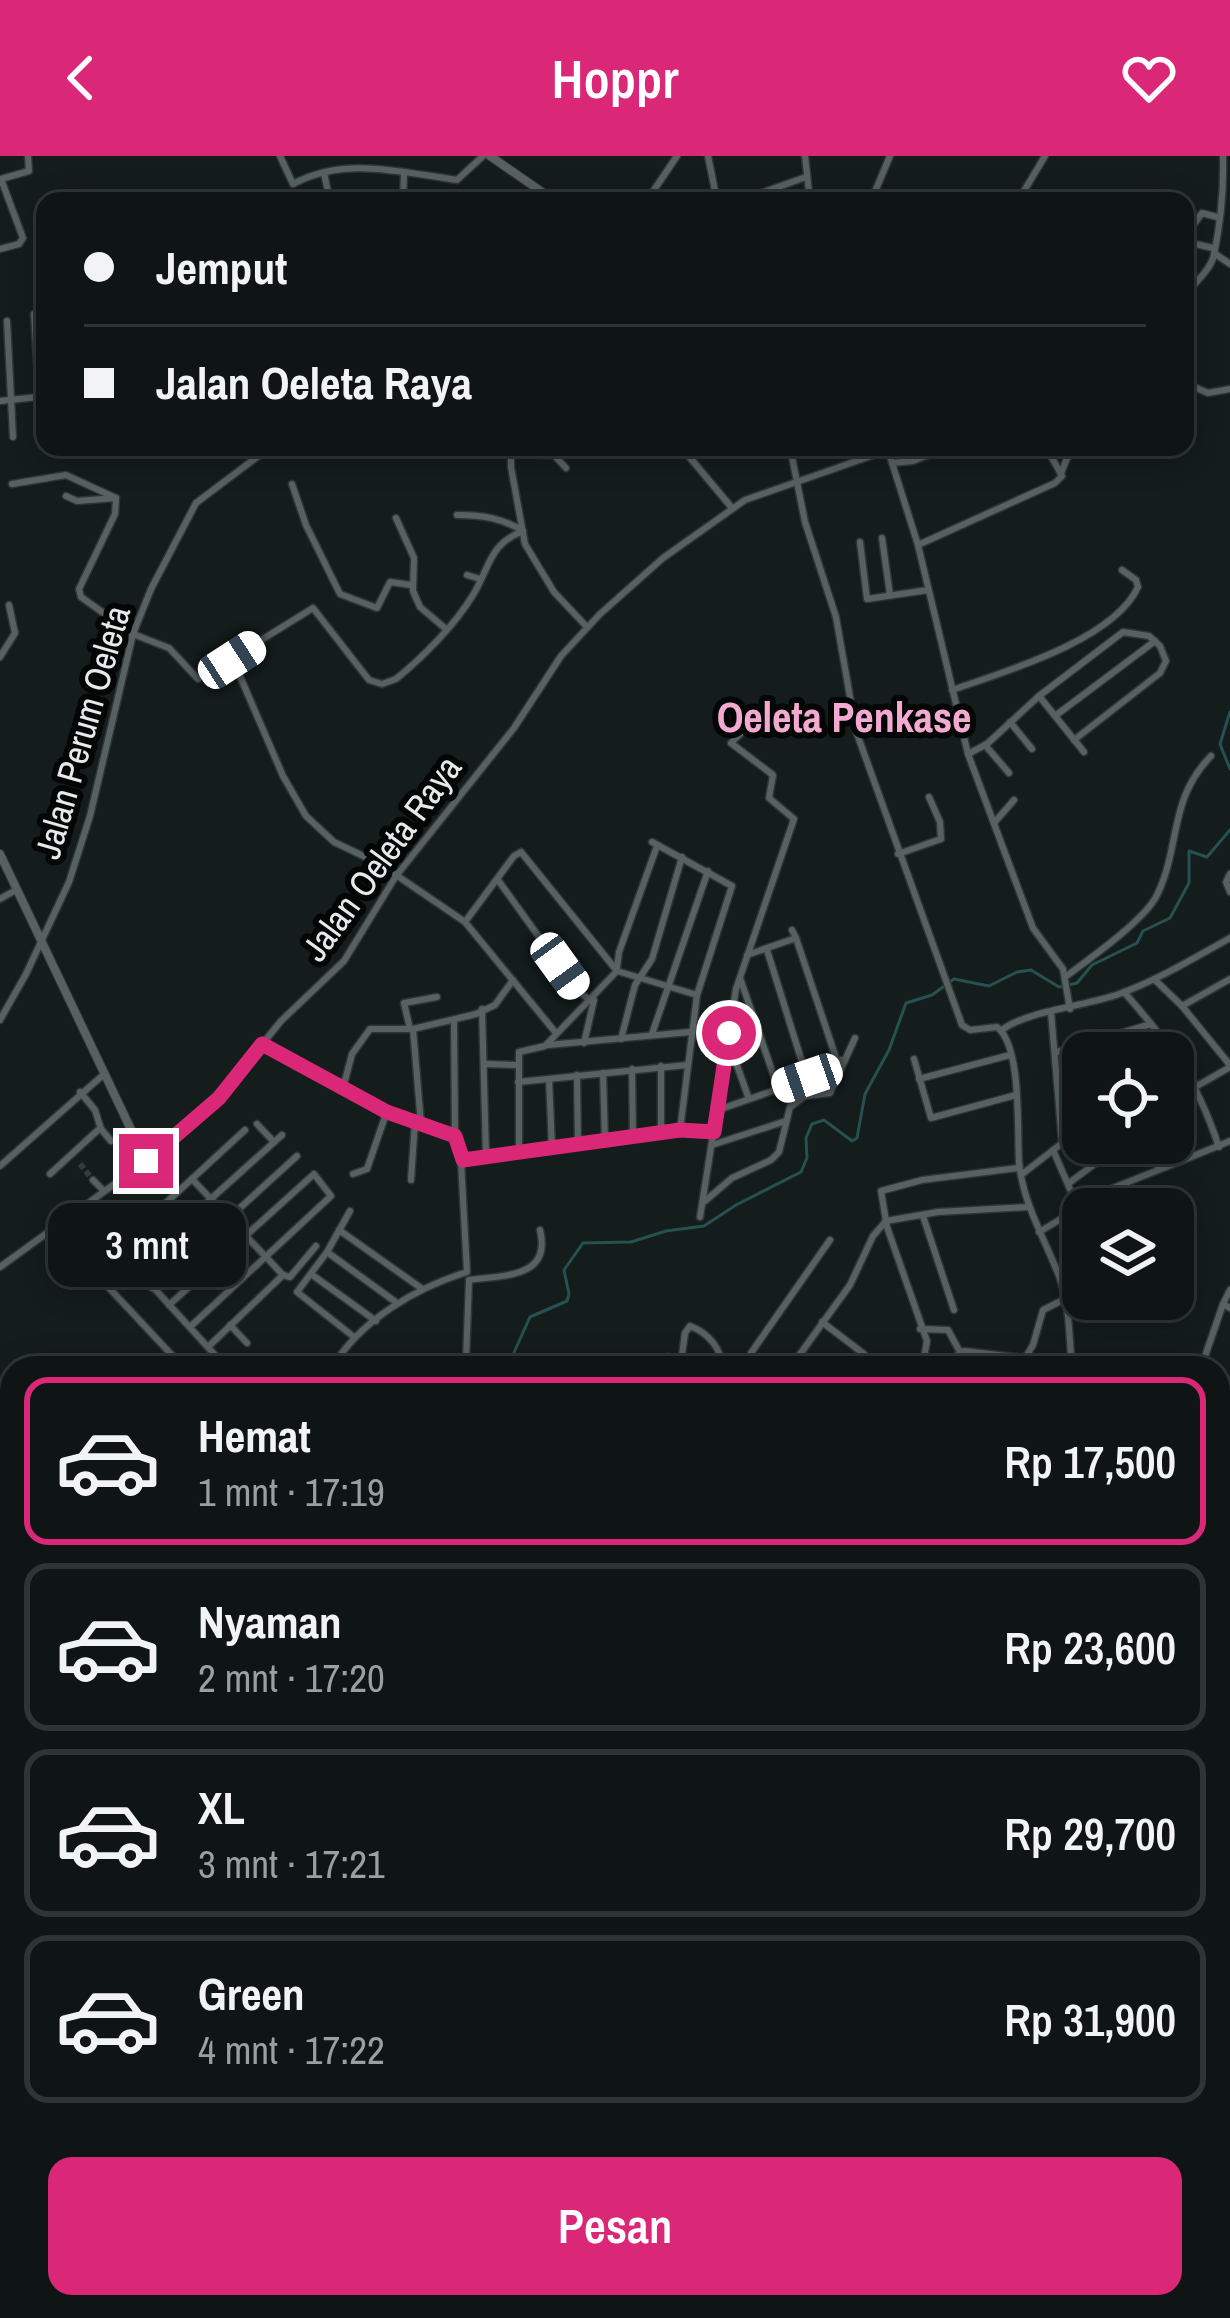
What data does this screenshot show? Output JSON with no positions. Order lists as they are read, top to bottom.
{
  "streets": {
    "street": ["Jalan Perum Oeleta", "Jalan Oeleta Raya"]
  },
  "districts": ["Oeleta Penkase"],
  "page": {
    "header": "Hoppr",
    "banner": ["Jemput", "Jalan Oeleta Raya"],
    "bubble": "3 mnt",
    "list": [
      {
        "name": "Hemat",
        "note": "1 mnt · 17:19",
        "value": "Rp 17,500"
      },
      {
        "name": "Nyaman",
        "note": "2 mnt · 17:20",
        "value": "Rp 23,600"
      },
      {
        "name": "XL",
        "note": "3 mnt · 17:21",
        "value": "Rp 29,700"
      },
      {
        "name": "Green",
        "note": "4 mnt · 17:22",
        "value": "Rp 31,900"
      }
    ],
    "buttons": "Pesan"
  }
}
